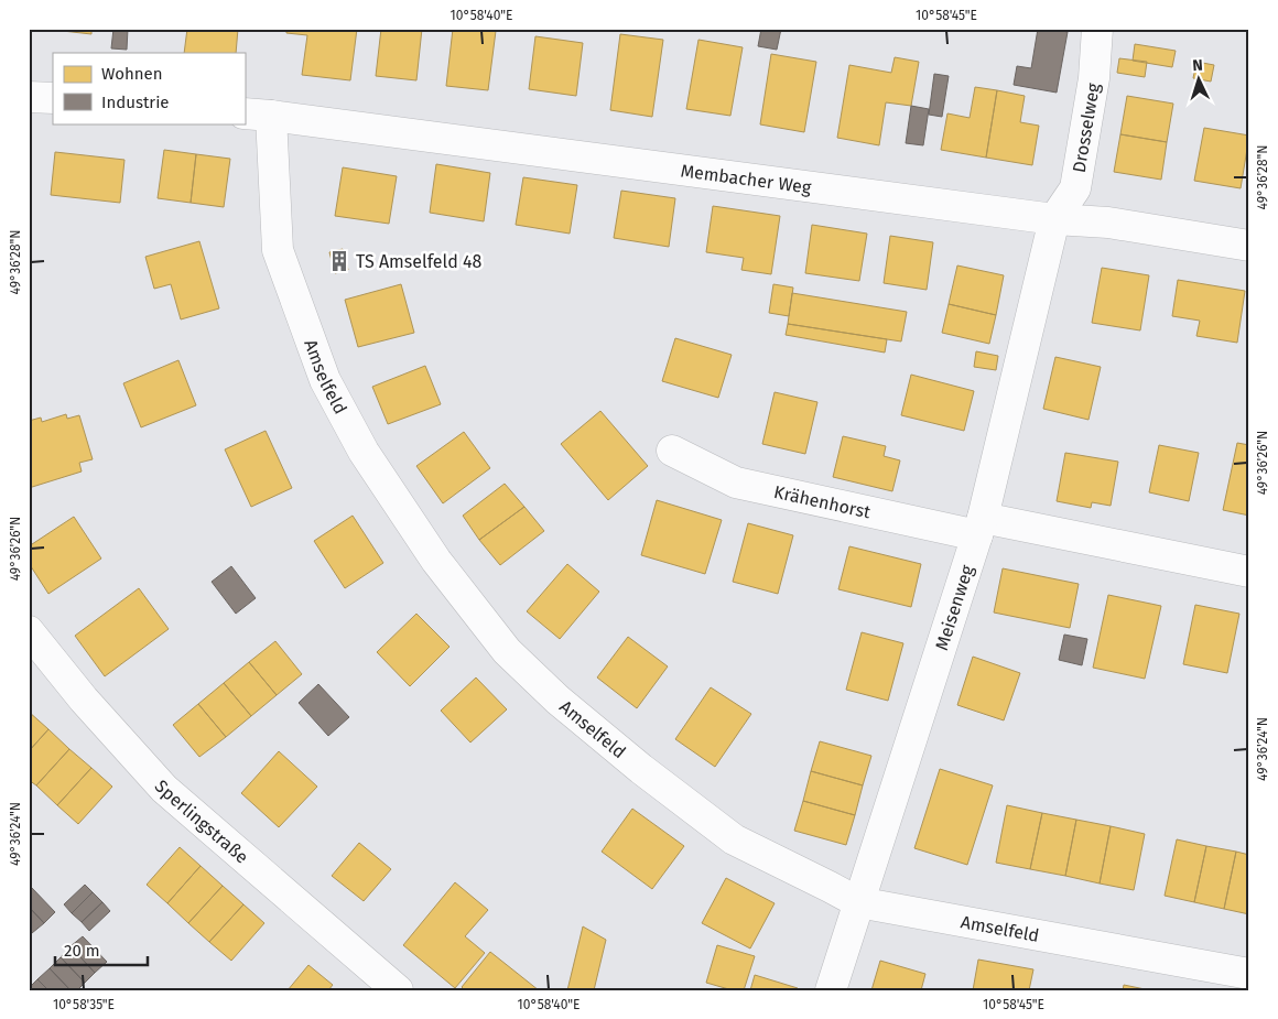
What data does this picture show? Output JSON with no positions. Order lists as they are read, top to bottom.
{
  "streets": {
    "street": [
      "Drosselweg",
      "Membacher Weg",
      "Amselfeld",
      "Krähenhorst",
      "Meisenweg",
      "Sperlingstraße"
    ]
  },
  "crossings": [
    ["Drosselweg", "Membacher Weg"],
    ["Drosselweg", "Meisenweg"],
    ["Membacher Weg", "Amselfeld"],
    ["Membacher Weg", "Meisenweg"],
    ["Amselfeld", "Meisenweg"],
    ["Krähenhorst", "Meisenweg"]
  ],
  "places": {
    "building": ["TS Amselfeld 48"]
  },
  "legend": ["Wohnen", "Industrie"],
  "scale_bar": "20 m",
  "north": "top",
  "coordinates": [
    "10°58'40\"E",
    "10°58'45\"E",
    "49°36'28\"N",
    "49°36'26\"N",
    "49°36'24\"N",
    "10°58'35\"E"
  ]
}
